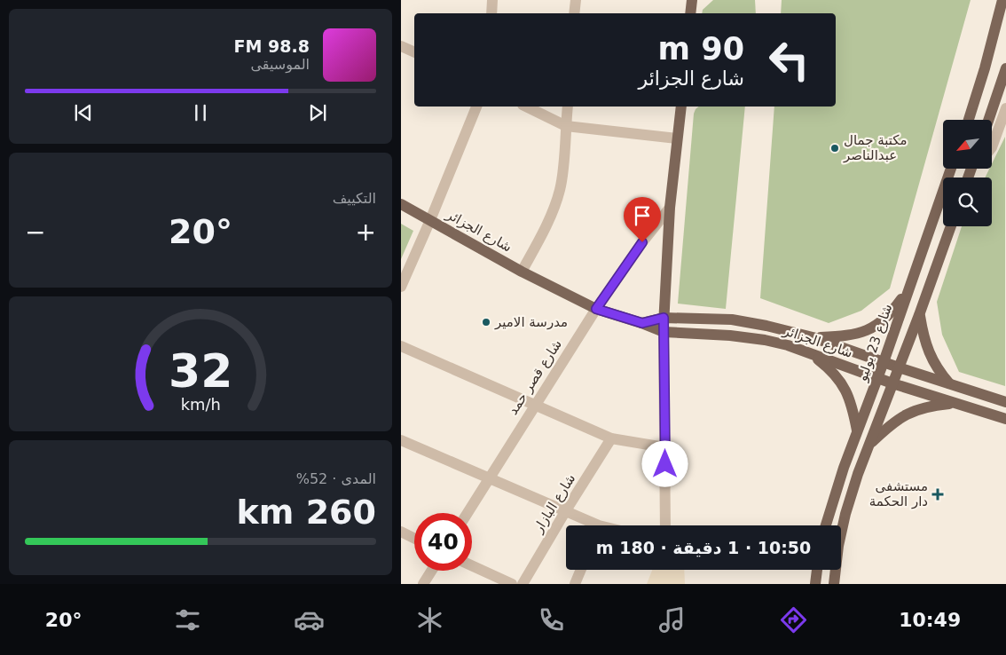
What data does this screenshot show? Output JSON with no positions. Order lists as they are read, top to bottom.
{
  "streets": {
    "main road": ["شارع الجزائر", "شارع 23 يوليو"],
    "street": ["شارع قصر حمد", "شارع البازار"]
  },
  "crossings": [
    ["شارع الجزائر", "شارع 23 يوليو"],
    ["شارع الجزائر", "شارع قصر حمد"]
  ],
  "places": {
    "other": ["مكتبة جمال عبدالناصر", "مدرسة الامير"],
    "health": ["مستشفى دار الحكمة"]
  },
  "north": "bottom left",
  "page": {
    "turn": ["90 m", "شارع الجزائر"],
    "song": ["98.8 FM", "الموسيقى"],
    "tile": [
      "التكييف",
      ["المدى · 52%", "260 km"]
    ],
    "heat": ["−", "20°", "+"],
    "limit": "40",
    "trip": "10:50 · 1 دقيقة · 180 m",
    "tabs": ["10:49", "20°"],
    "gauge": ["32", "km/h"]
  }
}
